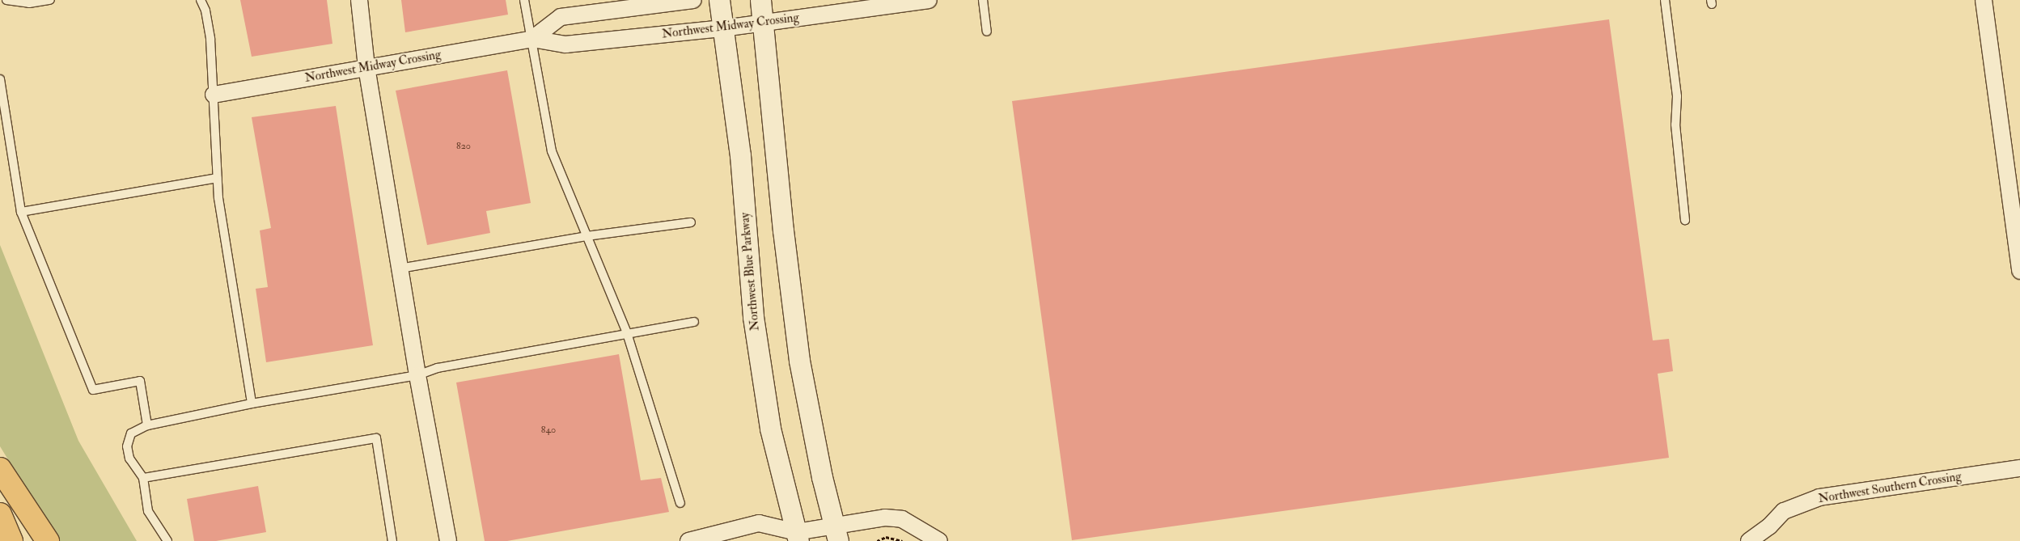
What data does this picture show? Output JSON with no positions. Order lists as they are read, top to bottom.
{
  "streets": {
    "street": ["Northwest Midway Crossing", "Northwest Blue Parkway", "Northwest Southern Crossing"]
  },
  "crossings": [
    ["Northwest Midway Crossing", "Northwest Blue Parkway"]
  ],
  "house_numbers": ["820", "840"]
}
